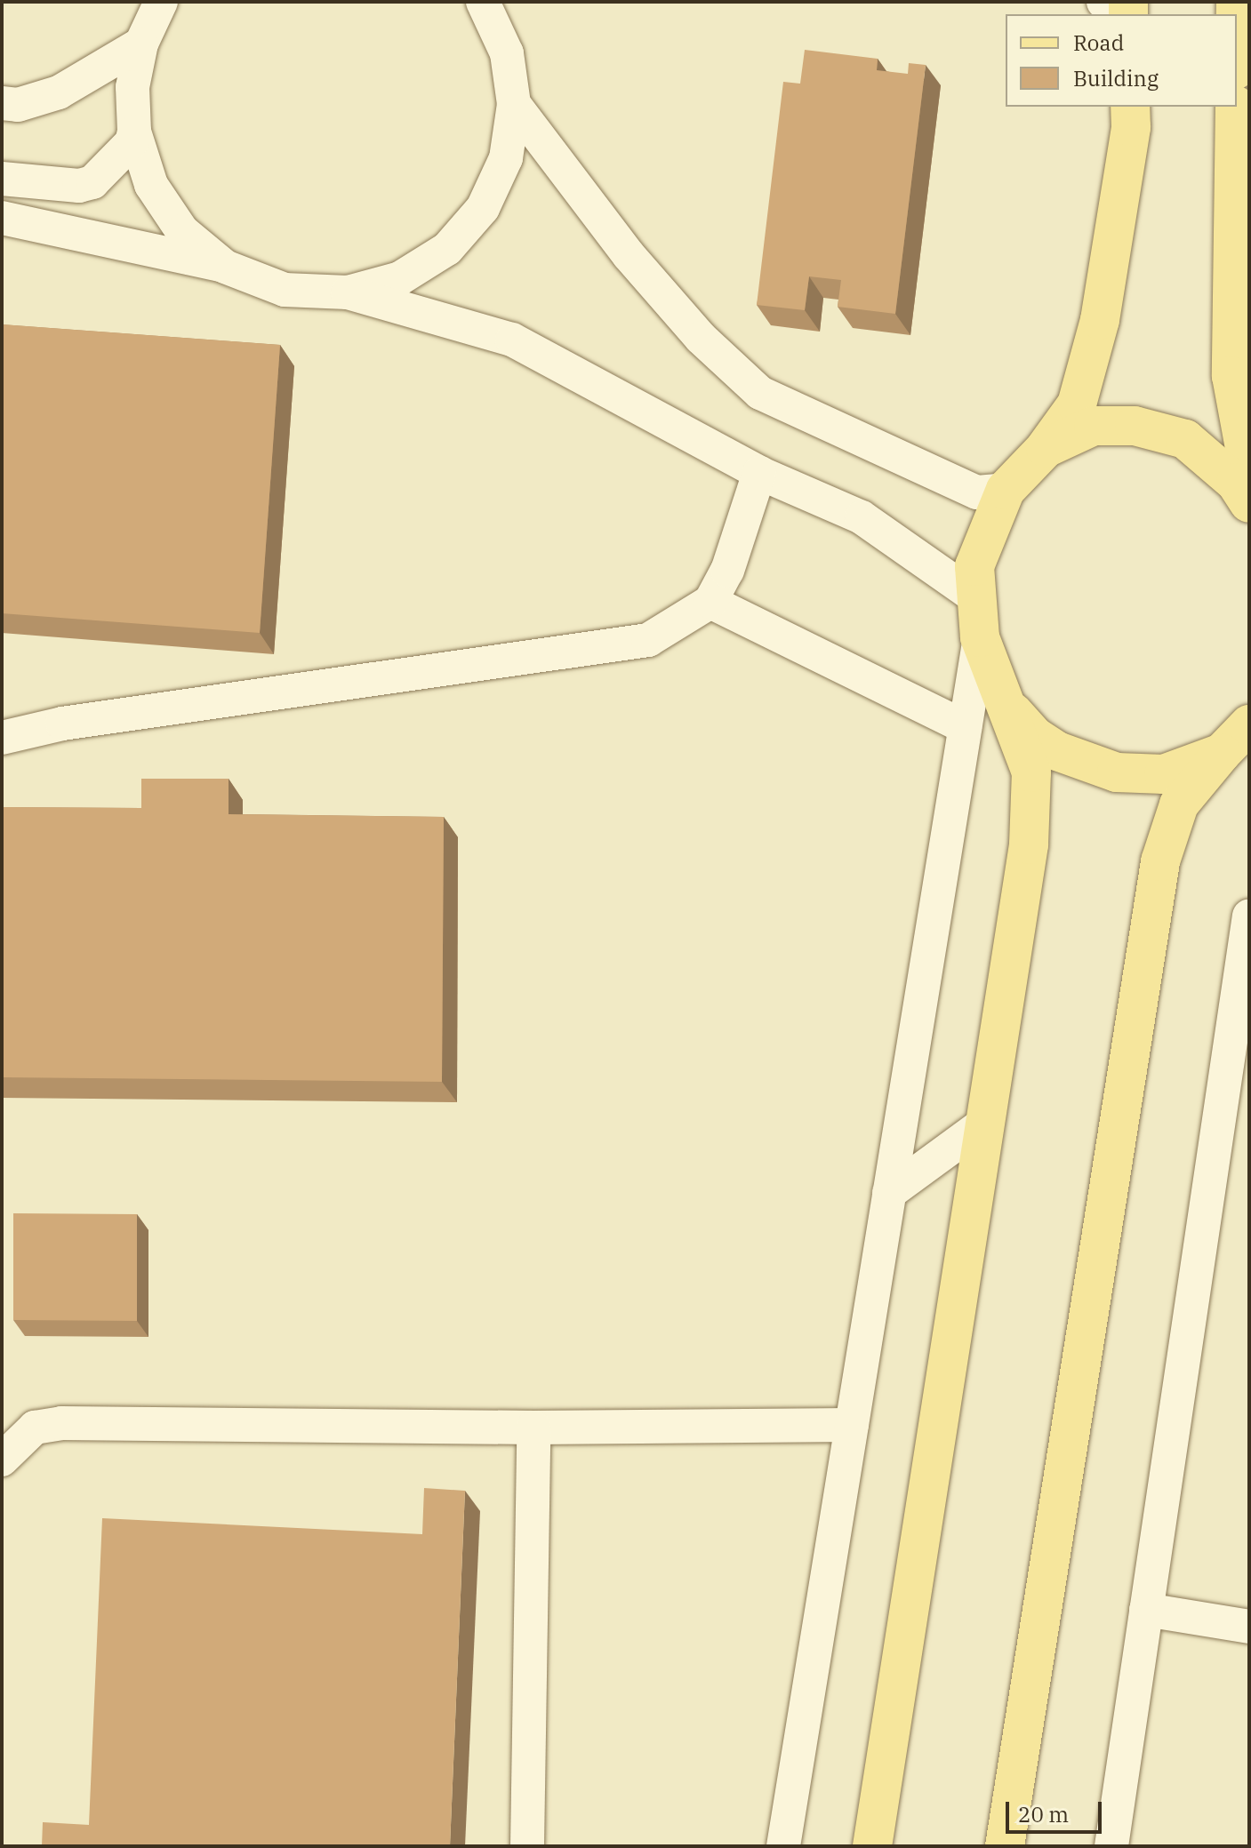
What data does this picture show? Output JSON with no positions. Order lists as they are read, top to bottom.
{
  "legend": ["Road", "Building"],
  "scale_bar": "20 m"
}
